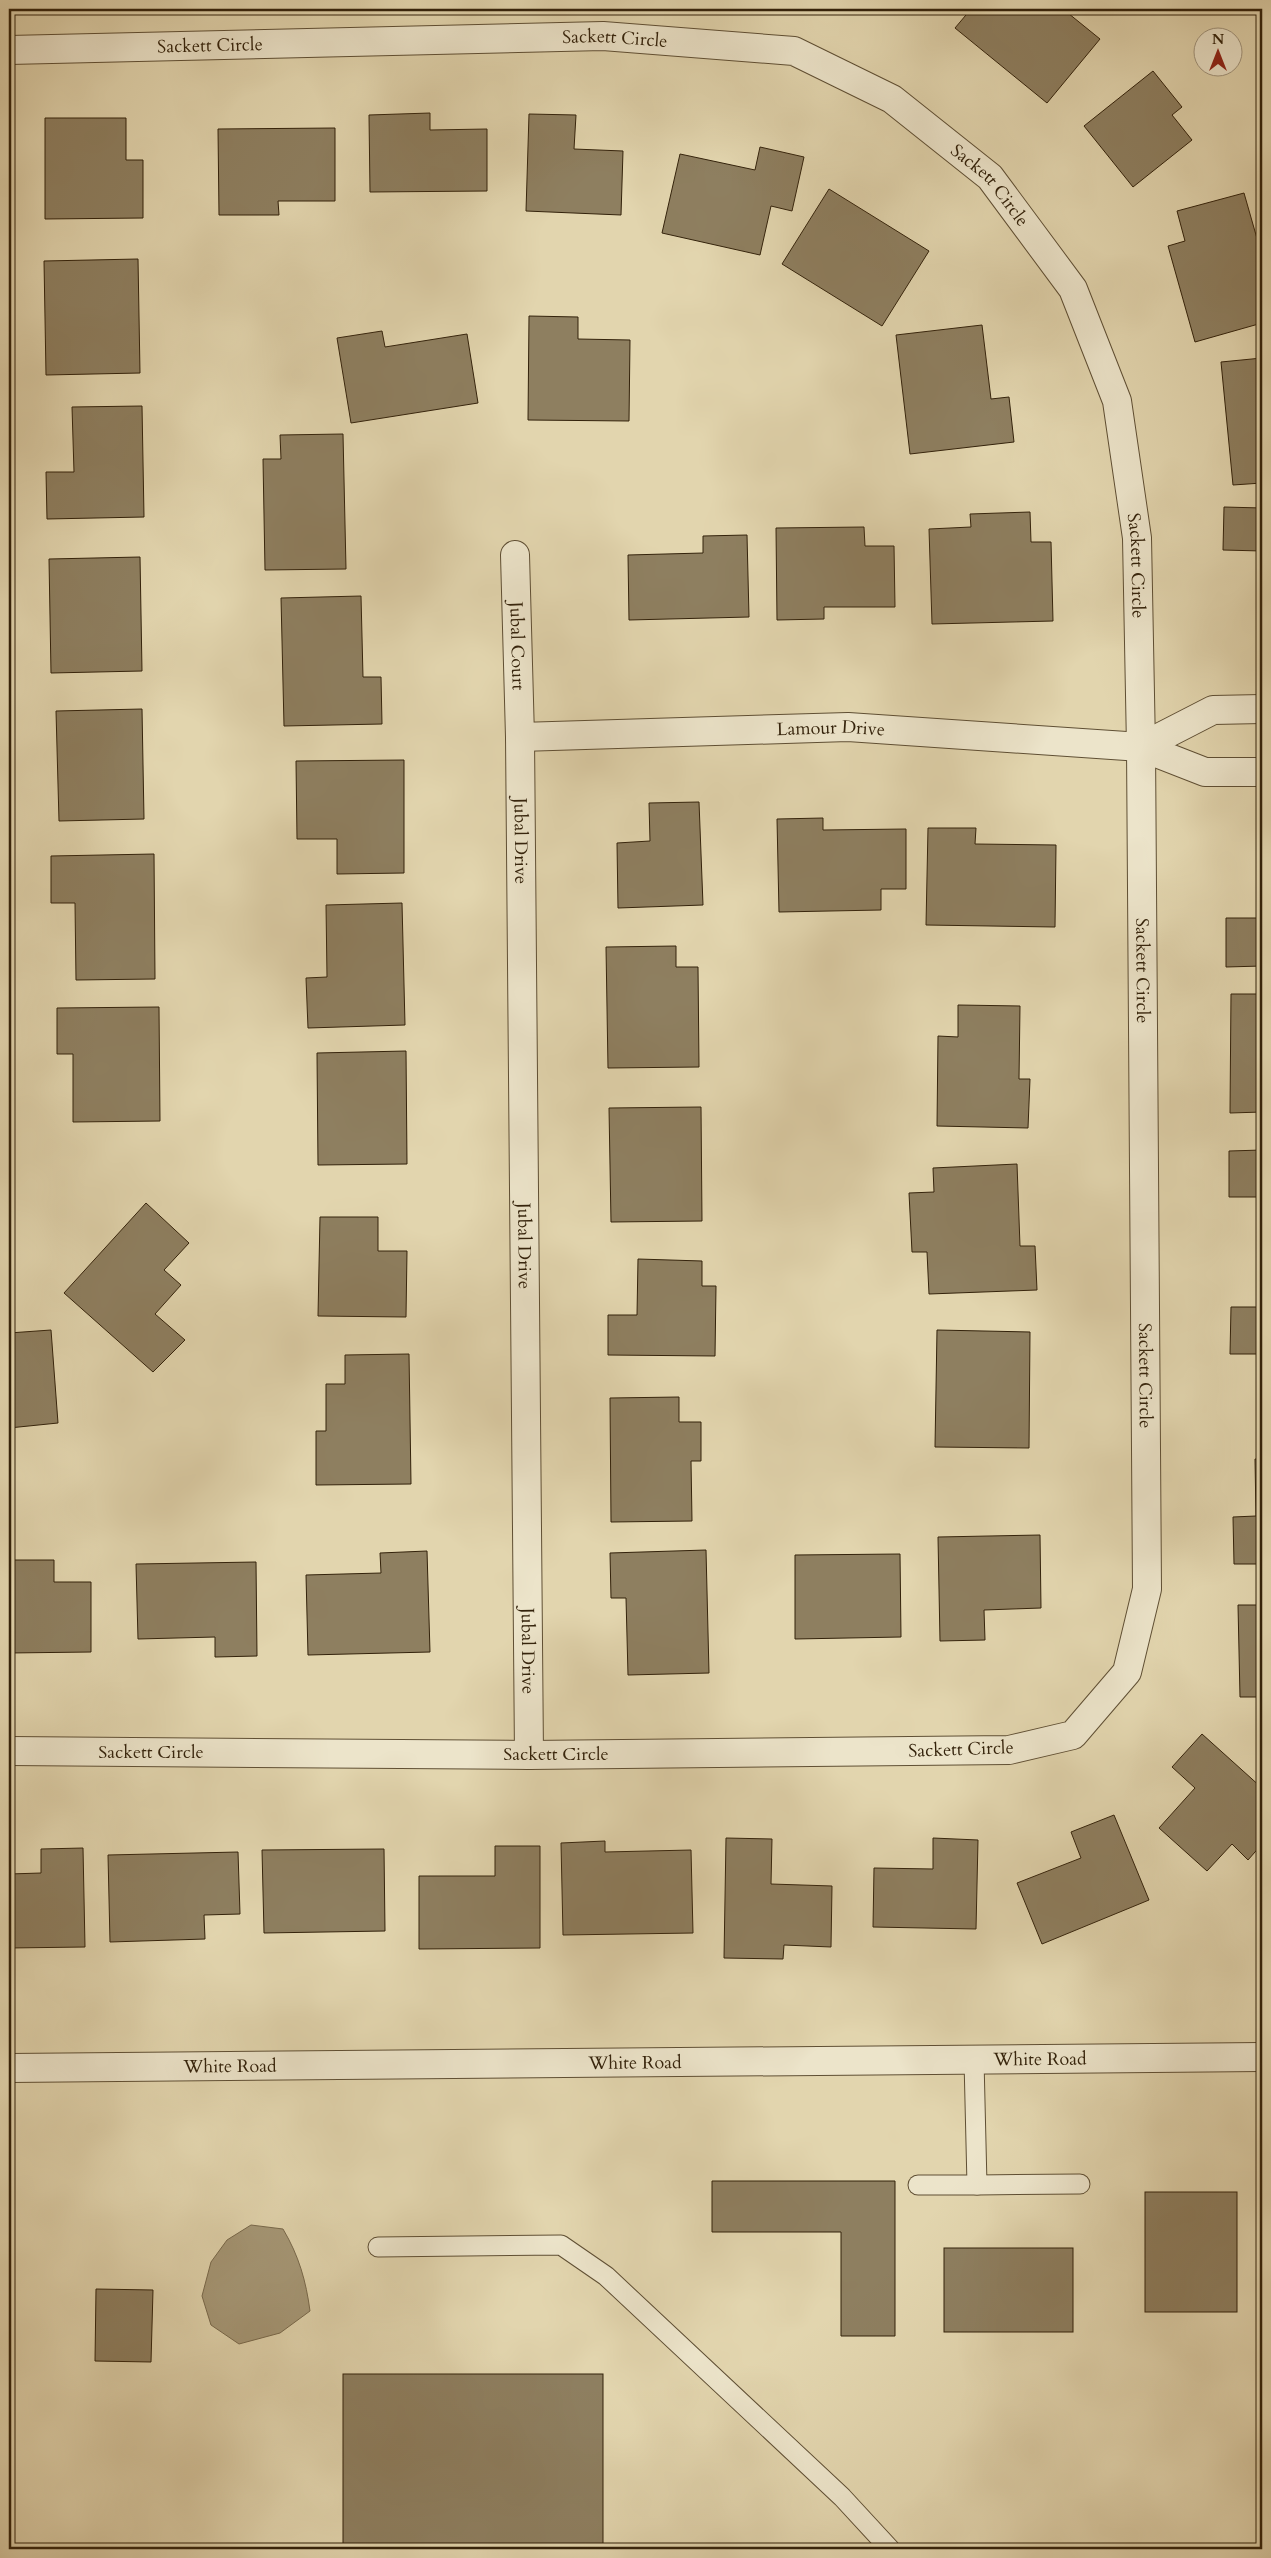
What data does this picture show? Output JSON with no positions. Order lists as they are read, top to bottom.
{
  "streets": {
    "street": [
      "Sackett Circle",
      "Jubal Court",
      "Lamour Drive",
      "Jubal Drive",
      "White Road"
    ]
  },
  "crossings": [
    ["Sackett Circle", "Lamour Drive"],
    ["Sackett Circle", "Jubal Drive"],
    ["Jubal Court", "Lamour Drive"],
    ["Jubal Court", "Jubal Drive"],
    ["Lamour Drive", "Jubal Drive"]
  ],
  "north": "top"
}
